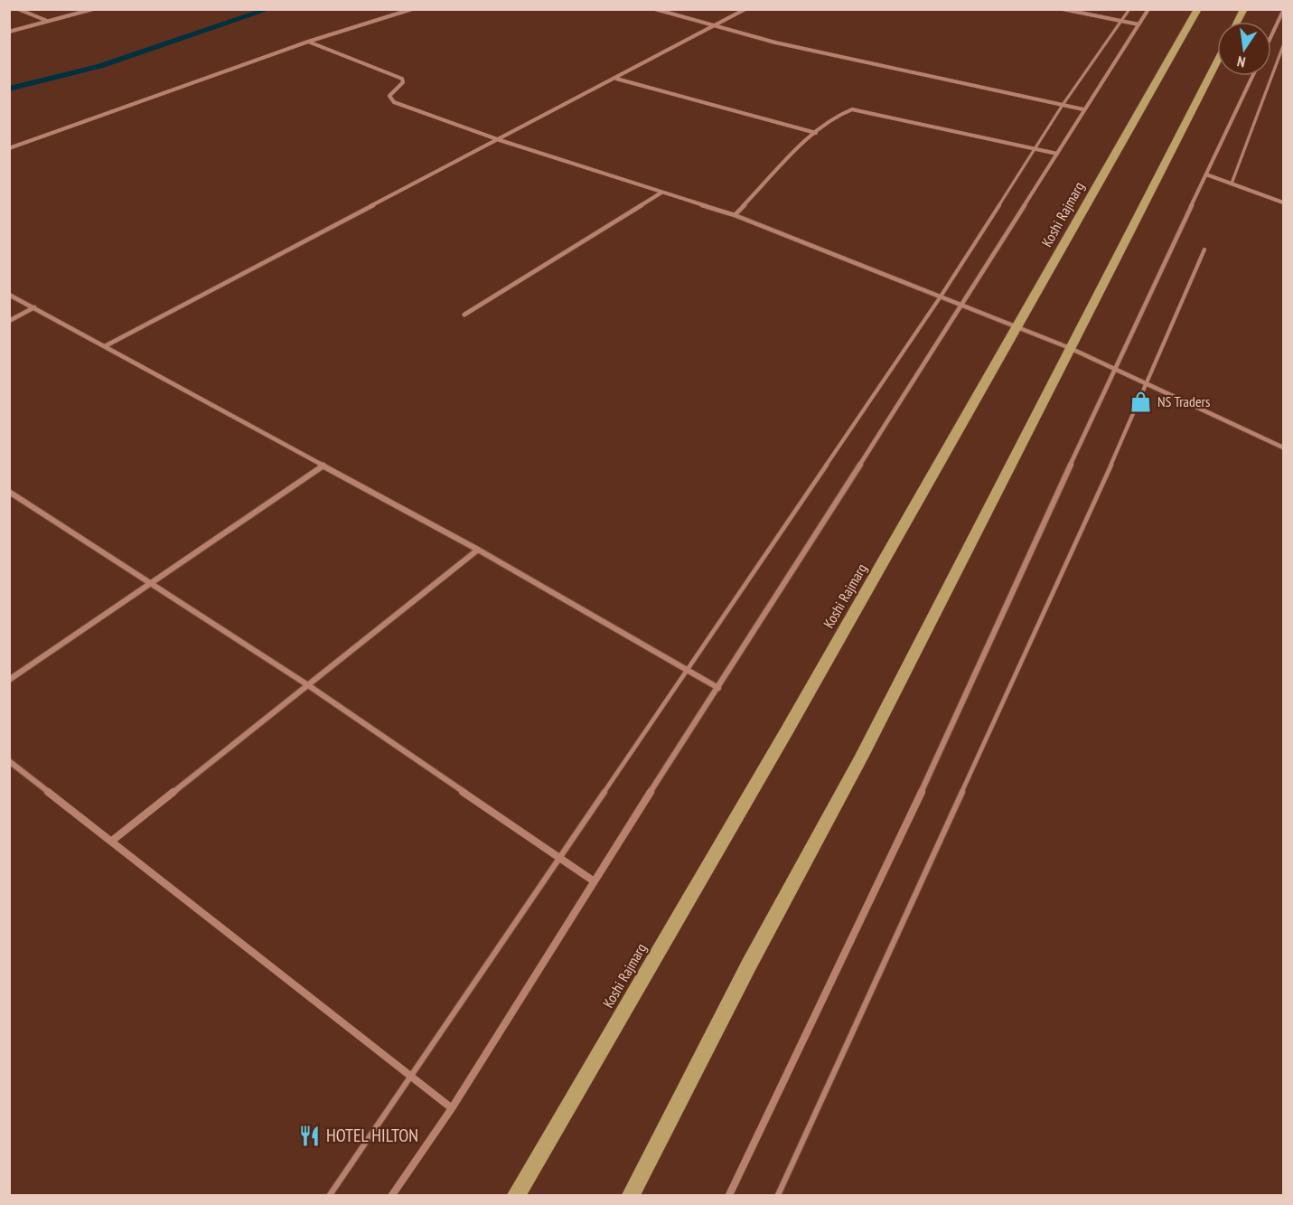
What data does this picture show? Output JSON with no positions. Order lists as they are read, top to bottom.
{
  "streets": {
    "main road": ["Koshi Rajmarg"]
  },
  "places": {
    "shop": ["NS Traders"],
    "restaurant": ["HOTEL HILTON"]
  },
  "north": "bottom"
}
